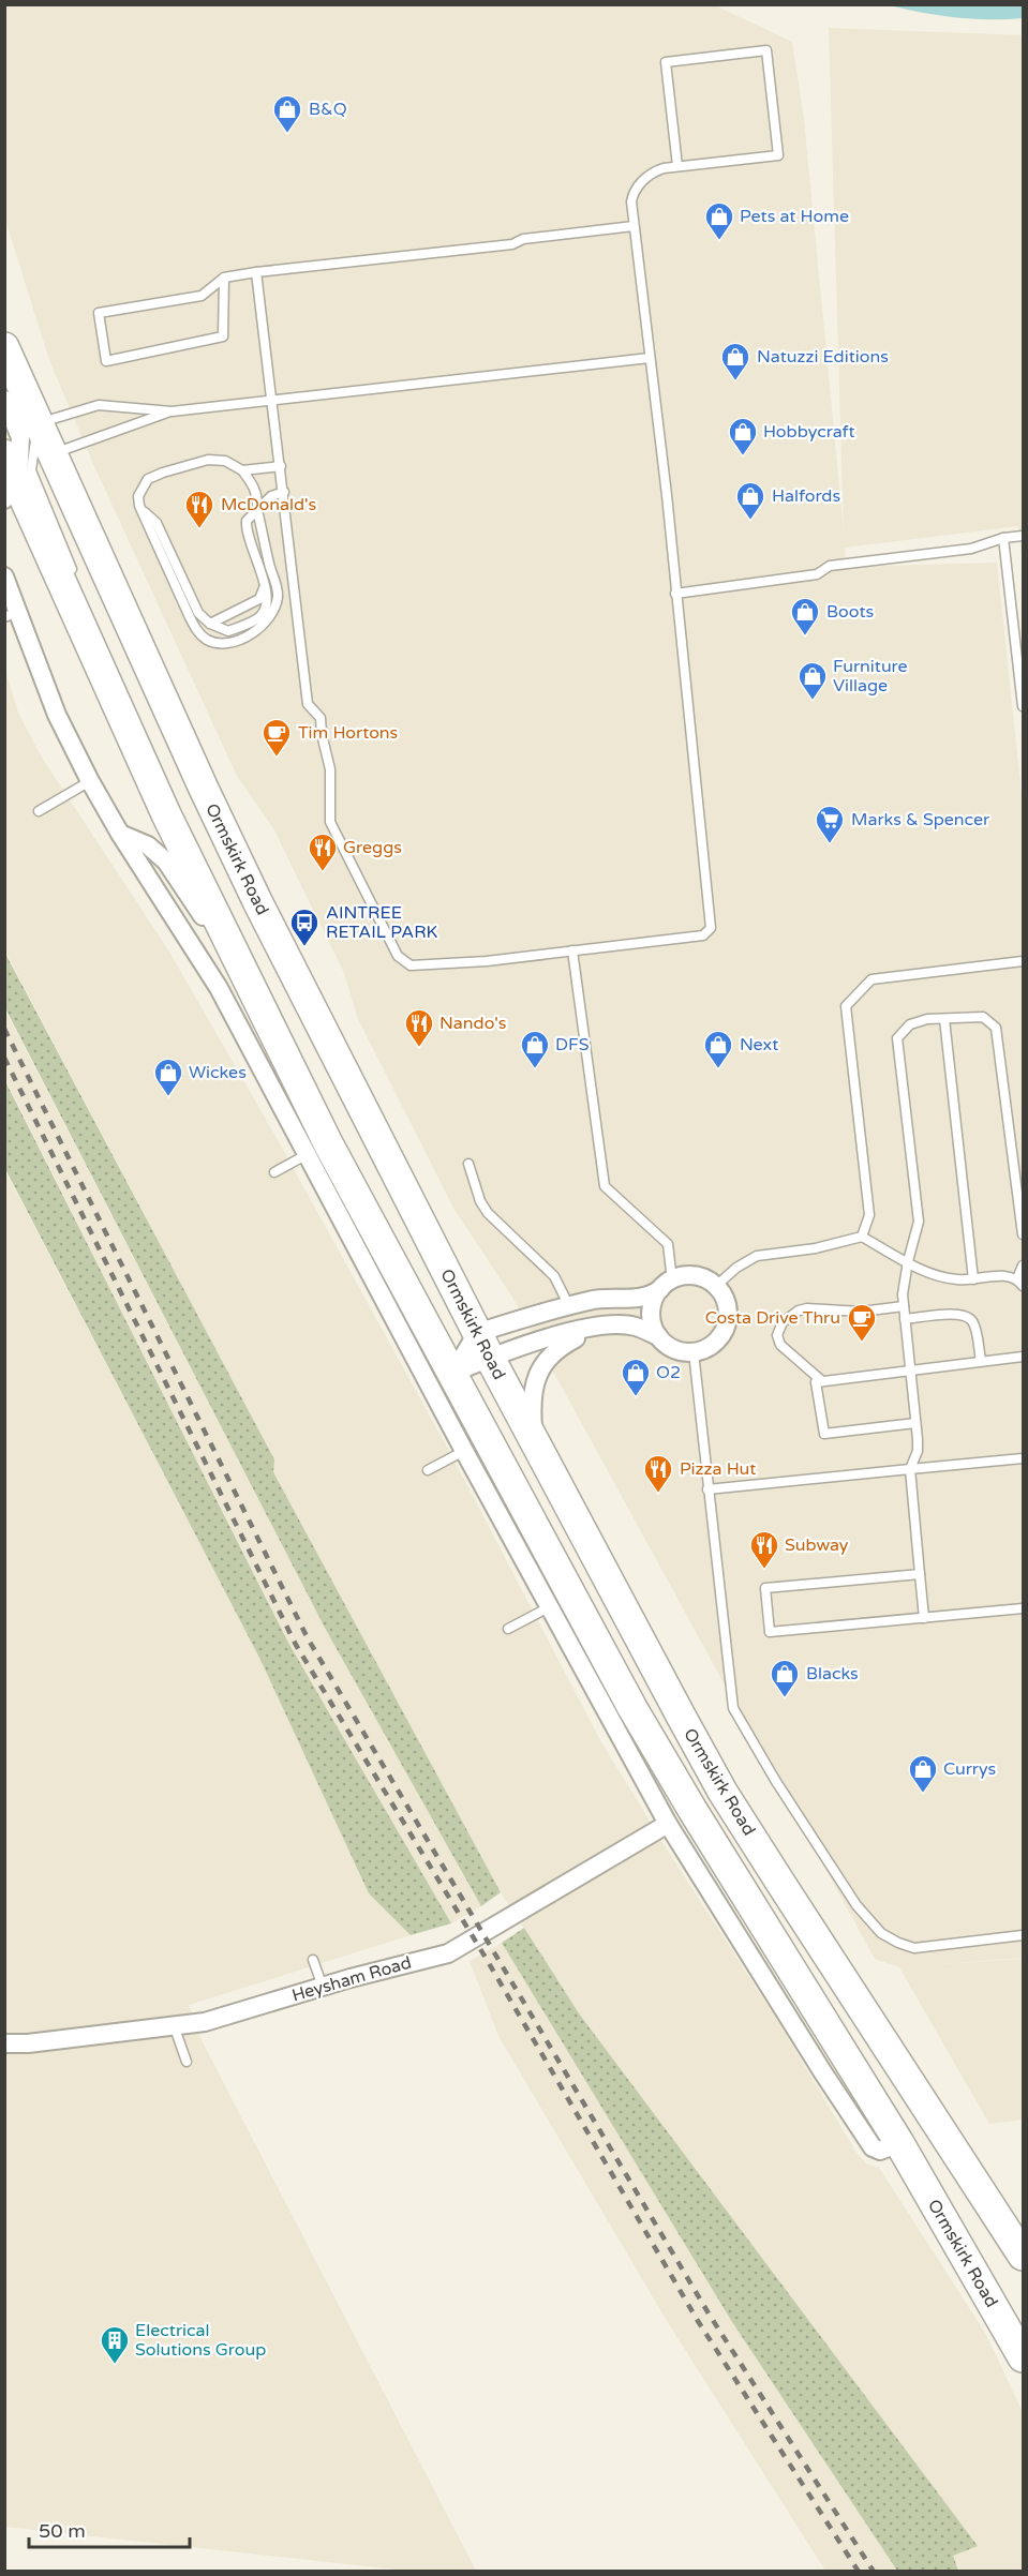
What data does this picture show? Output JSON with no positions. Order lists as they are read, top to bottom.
{
  "streets": {
    "highway": ["Ormskirk Road"],
    "street": ["Heysham Road"]
  },
  "places": {
    "shop": [
      "B&Q",
      "Pets at Home",
      "Natuzzi Editions",
      "Hobbycraft",
      "Halfords",
      "Boots",
      "Furniture Village",
      "DFS",
      "Next",
      "Wickes",
      "O2",
      "Blacks",
      "Currys"
    ],
    "restaurant": [
      "McDonald's",
      "Greggs",
      "Nando's",
      "Pizza Hut",
      "Subway"
    ],
    "cafe": ["Tim Hortons", "Costa Drive Thru"],
    "supermarket": ["Marks & Spencer"],
    "bus stop": ["AINTREE RETAIL PARK"],
    "building": ["Electrical Solutions Group"]
  },
  "scale_bar": "50 m"
}
